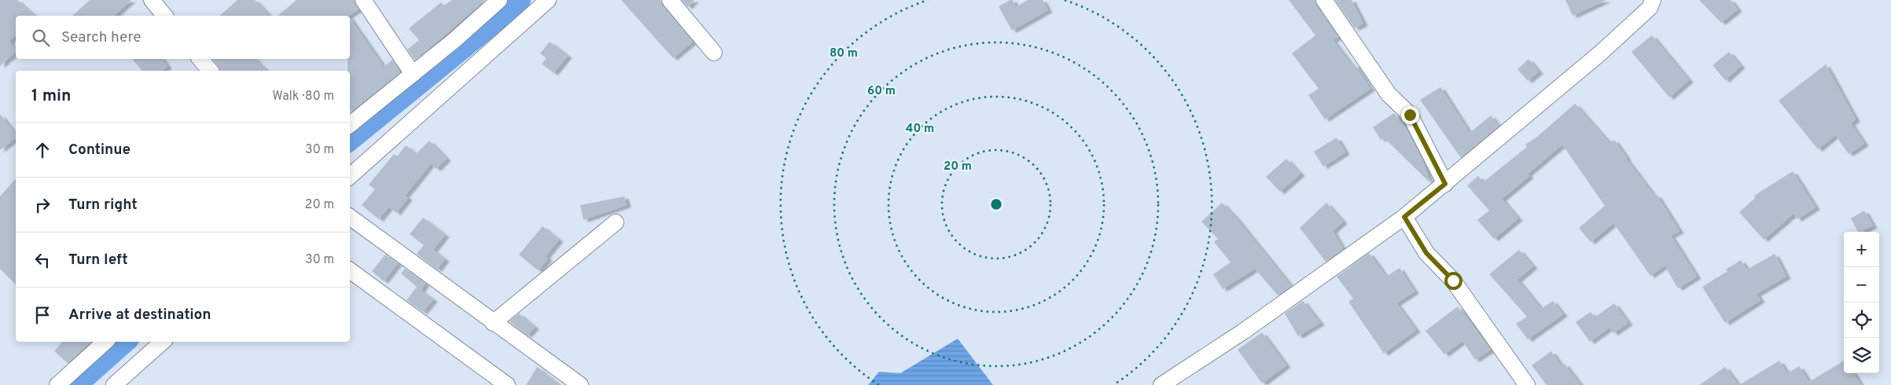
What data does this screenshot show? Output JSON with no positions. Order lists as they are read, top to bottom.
{
  "page": {
    "search": "Search here",
    "heading": ["1 min", "Walk · 80 m"],
    "list": [
      ["Continue", "30 m"],
      ["Turn right", "20 m"],
      ["Turn left", "30 m"],
      "Arrive at destination"
    ],
    "map_buttons": ["+", "−"]
  },
  "rings": [
    "80 m",
    "60 m",
    "40 m",
    "20 m"
  ]
}
